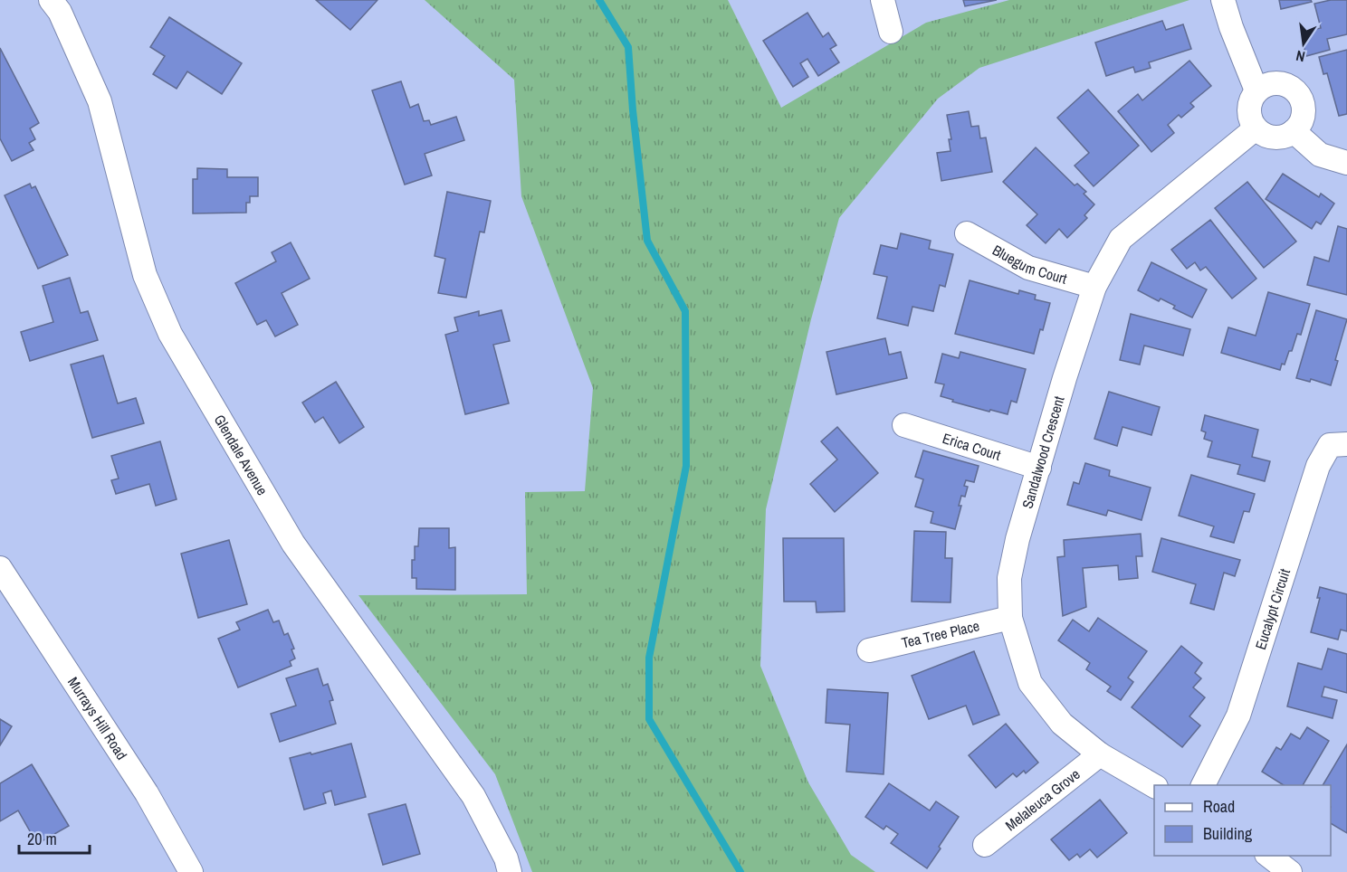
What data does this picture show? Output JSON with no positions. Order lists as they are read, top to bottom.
{
  "streets": {
    "street": [
      "Bluegum Court",
      "Erica Court",
      "Sandalwood Crescent",
      "Glendale Avenue",
      "Eucalypt Circuit",
      "Tea Tree Place",
      "Murrays Hill Road",
      "Melaleuca Grove"
    ]
  },
  "crossings": [
    ["Bluegum Court", "Sandalwood Crescent"],
    ["Erica Court", "Sandalwood Crescent"],
    ["Sandalwood Crescent", "Tea Tree Place"],
    ["Sandalwood Crescent", "Melaleuca Grove"]
  ],
  "legend": ["Road", "Building"],
  "scale_bar": "20 m",
  "north": "bottom"
}
